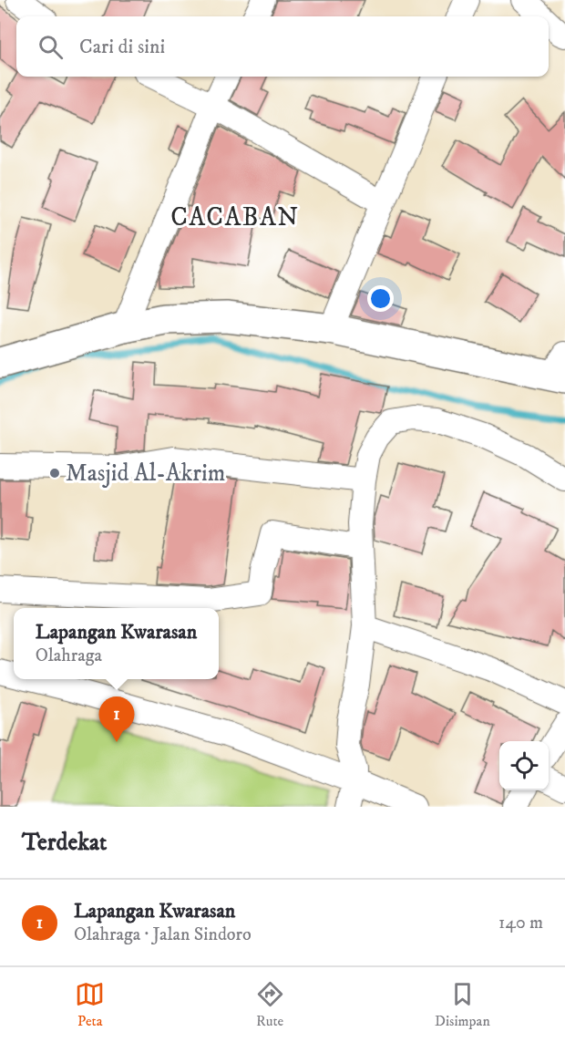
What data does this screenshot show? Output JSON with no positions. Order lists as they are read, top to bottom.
{
  "districts": ["CACABAN"],
  "places": ["Masjid Al-Akrim"],
  "page": {
    "search": "Cari di sini",
    "popup": ["Lapangan Kwarasan", "Olahraga"],
    "pins": "1",
    "heading": "Terdekat",
    "list": [
      {
        "mark": "1",
        "name": "Lapangan Kwarasan",
        "note": "Olahraga · Jalan Sindoro",
        "value": "140 m"
      }
    ],
    "nav": ["Peta", "Rute", "Disimpan"]
  }
}
